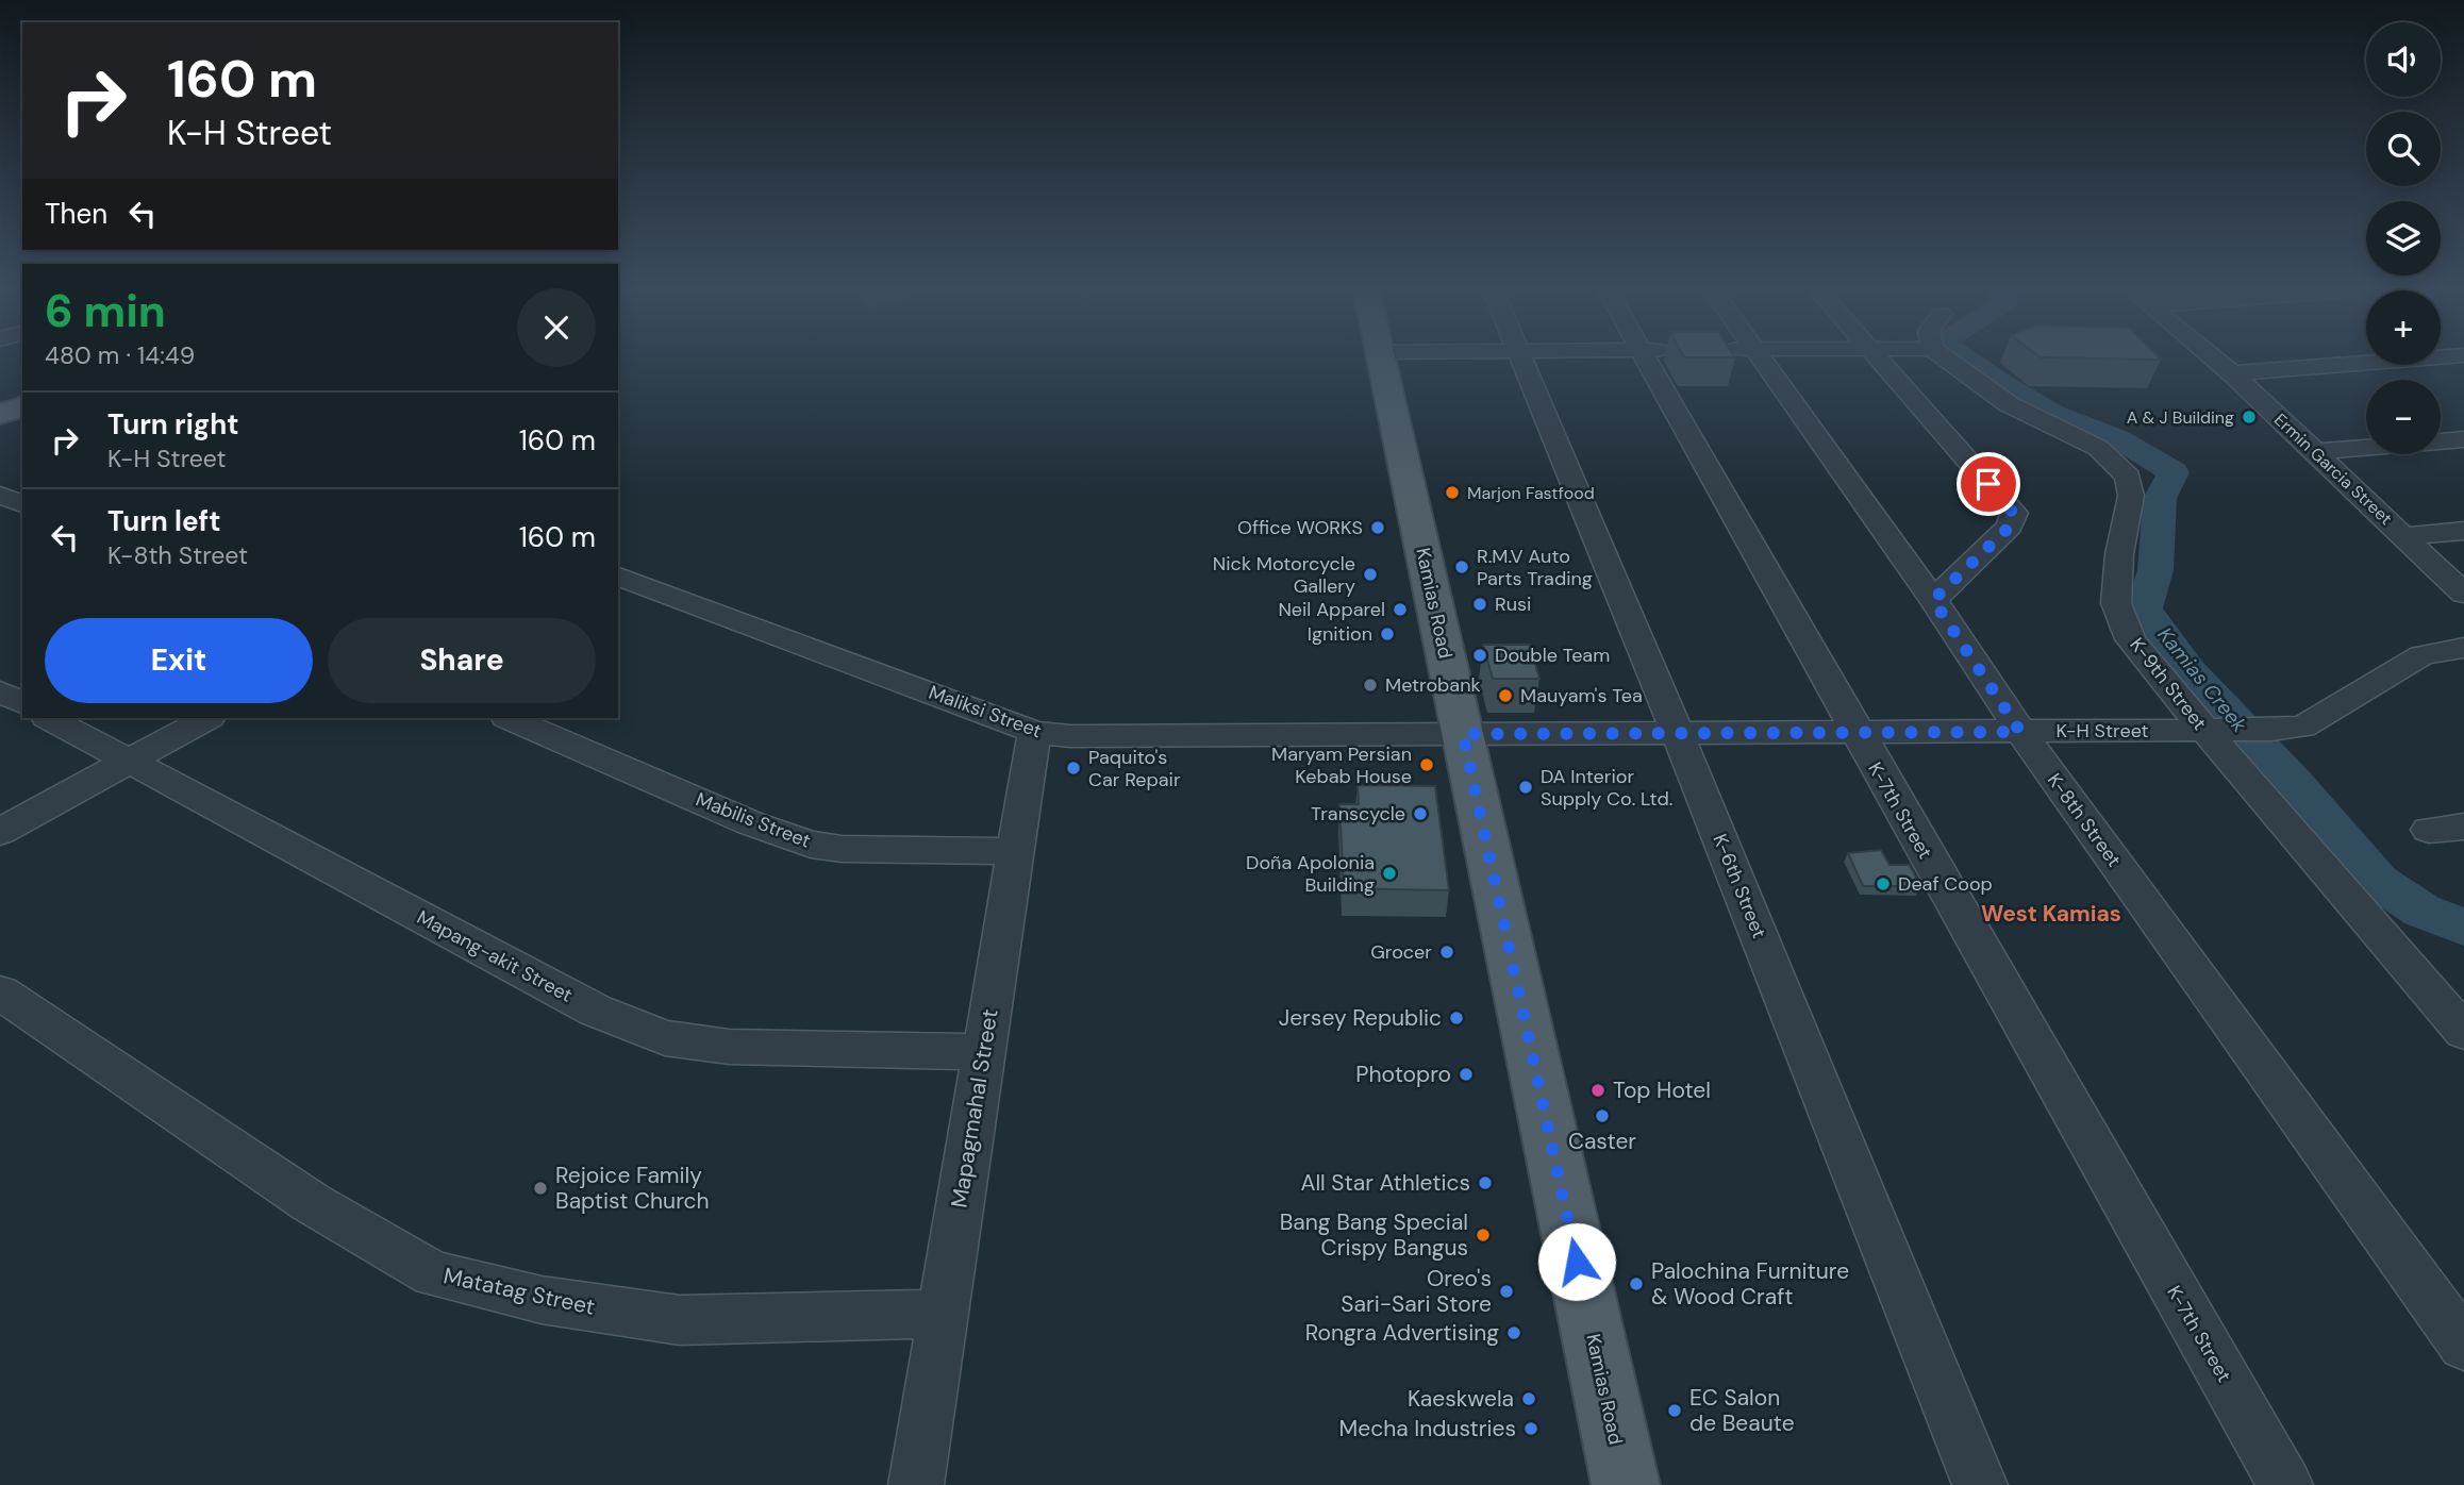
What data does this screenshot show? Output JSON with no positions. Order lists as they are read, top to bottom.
{
  "streets": {
    "main road": ["Kamias Road"],
    "street": [
      "Ermin Garcia Street",
      "K-9th Street",
      "Maliksi Street",
      "K-H Street",
      "K-7th Street",
      "Mabilis Street",
      "K-8th Street",
      "K-6th Street",
      "Mapang-akit Street",
      "Mapagmahal Street",
      "Matatag Street"
    ]
  },
  "crossings": [
    ["Kamias Road", "Maliksi Street"],
    ["Kamias Road", "K-H Street"],
    ["K-9th Street", "K-H Street"],
    ["Maliksi Street", "K-H Street"],
    ["Maliksi Street", "Mapagmahal Street"],
    ["K-H Street", "K-7th Street"],
    ["K-H Street", "K-8th Street"],
    ["K-H Street", "K-6th Street"],
    ["Mabilis Street", "Mapagmahal Street"],
    ["Mapang-akit Street", "Mapagmahal Street"],
    ["Mapagmahal Street", "Matatag Street"]
  ],
  "districts": ["West Kamias"],
  "water": ["Kamias Creek"],
  "places": [
    "A & J Building",
    "Marjon Fastfood",
    "Office WORKS",
    "R.M.V Auto Parts Trading",
    "Nick Motorcycle Gallery",
    "Rusi",
    "Neil Apparel",
    "Ignition",
    "Double Team",
    "Metrobank",
    "Mauyam's Tea",
    "Maryam Persian Kebab House",
    "Paquito's Car Repair",
    "DA Interior Supply Co. Ltd.",
    "Transcycle",
    "Doña Apolonia Building",
    "Deaf Coop",
    "Grocer",
    "Jersey Republic",
    "Photopro",
    "Top Hotel",
    "Caster",
    "All Star Athletics",
    "Rejoice Family Baptist Church",
    "Bang Bang Special Crispy Bangus",
    "Palochina Furniture & Wood Craft",
    "Oreo's Sari-Sari Store",
    "Rongra Advertising",
    "Kaeskwela",
    "EC Salon de Beaute",
    "Mecha Industries"
  ],
  "page": {
    "map_buttons": ["+", "−"],
    "turn": ["160 m", "K-H Street"],
    "then": "Then",
    "heading": ["6 min", "480 m · 14:49"],
    "list": [
      {
        "name": "Turn right",
        "note": "K-H Street",
        "value": "160 m"
      },
      {
        "name": "Turn left",
        "note": "K-8th Street",
        "value": "160 m"
      }
    ],
    "buttons": ["Exit", "Share"]
  }
}
